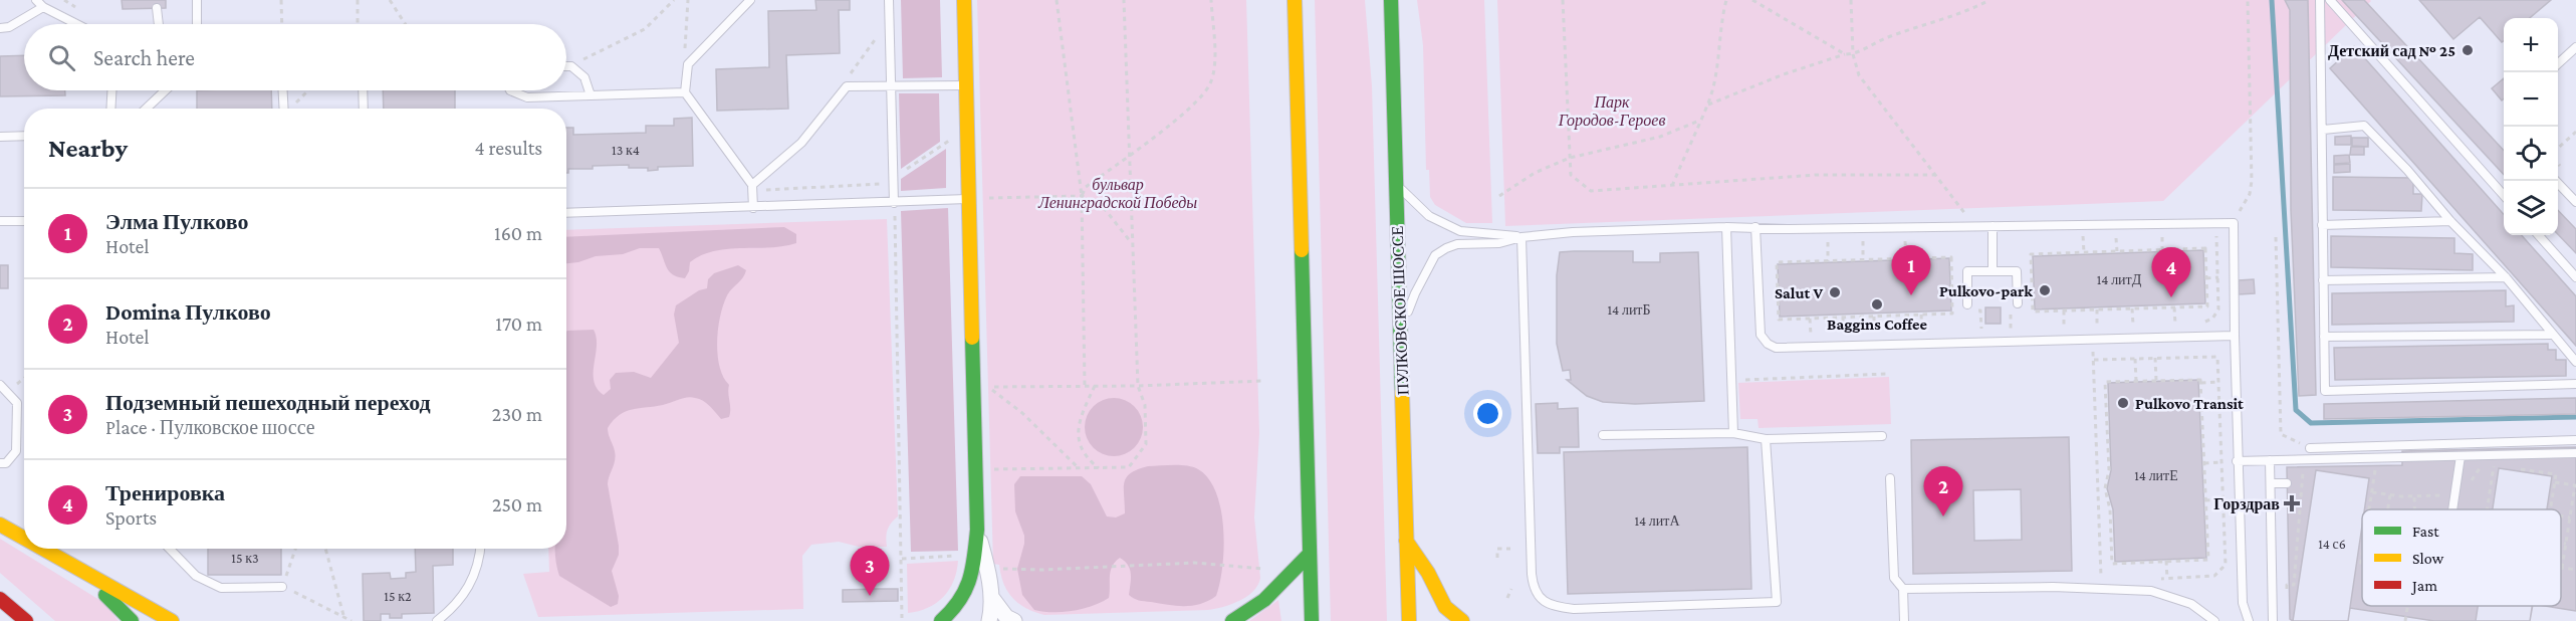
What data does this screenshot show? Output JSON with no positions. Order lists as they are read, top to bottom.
{
  "streets": {
    "main road": ["ПУЛКОВСКОЕ ШОССЕ"]
  },
  "parks": ["Парк Городов-Героев", "бульвар Ленинградской Победы"],
  "places": {
    "other": [
      "Детский сад № 25",
      "Pulkovo-park",
      "Salut V",
      "Baggins Coffee",
      "Pulkovo Transit"
    ],
    "health": ["Горздрав"]
  },
  "house_numbers": [
    "13 к4",
    "14 литД",
    "14 литБ",
    "14 литЕ",
    "14 литА",
    "14 с6",
    "15 к3",
    "15 к2"
  ],
  "legend": ["Fast", "Slow", "Jam"],
  "page": {
    "map_buttons": ["+", "−"],
    "search": "Search here",
    "heading": ["Nearby", "4 results"],
    "list": [
      {
        "mark": "1",
        "name": "Элма Пулково",
        "note": "Hotel",
        "value": "160 m"
      },
      {
        "mark": "2",
        "name": "Domina Пулково",
        "note": "Hotel",
        "value": "170 m"
      },
      {
        "mark": "3",
        "name": "Подземный пешеходный переход",
        "note": "Place · Пулковское шоссе",
        "value": "230 m"
      },
      {
        "mark": "4",
        "name": "Тренировка",
        "note": "Sports",
        "value": "250 m"
      }
    ],
    "pins": [
      "1",
      "4",
      "2",
      "3"
    ]
  }
}
